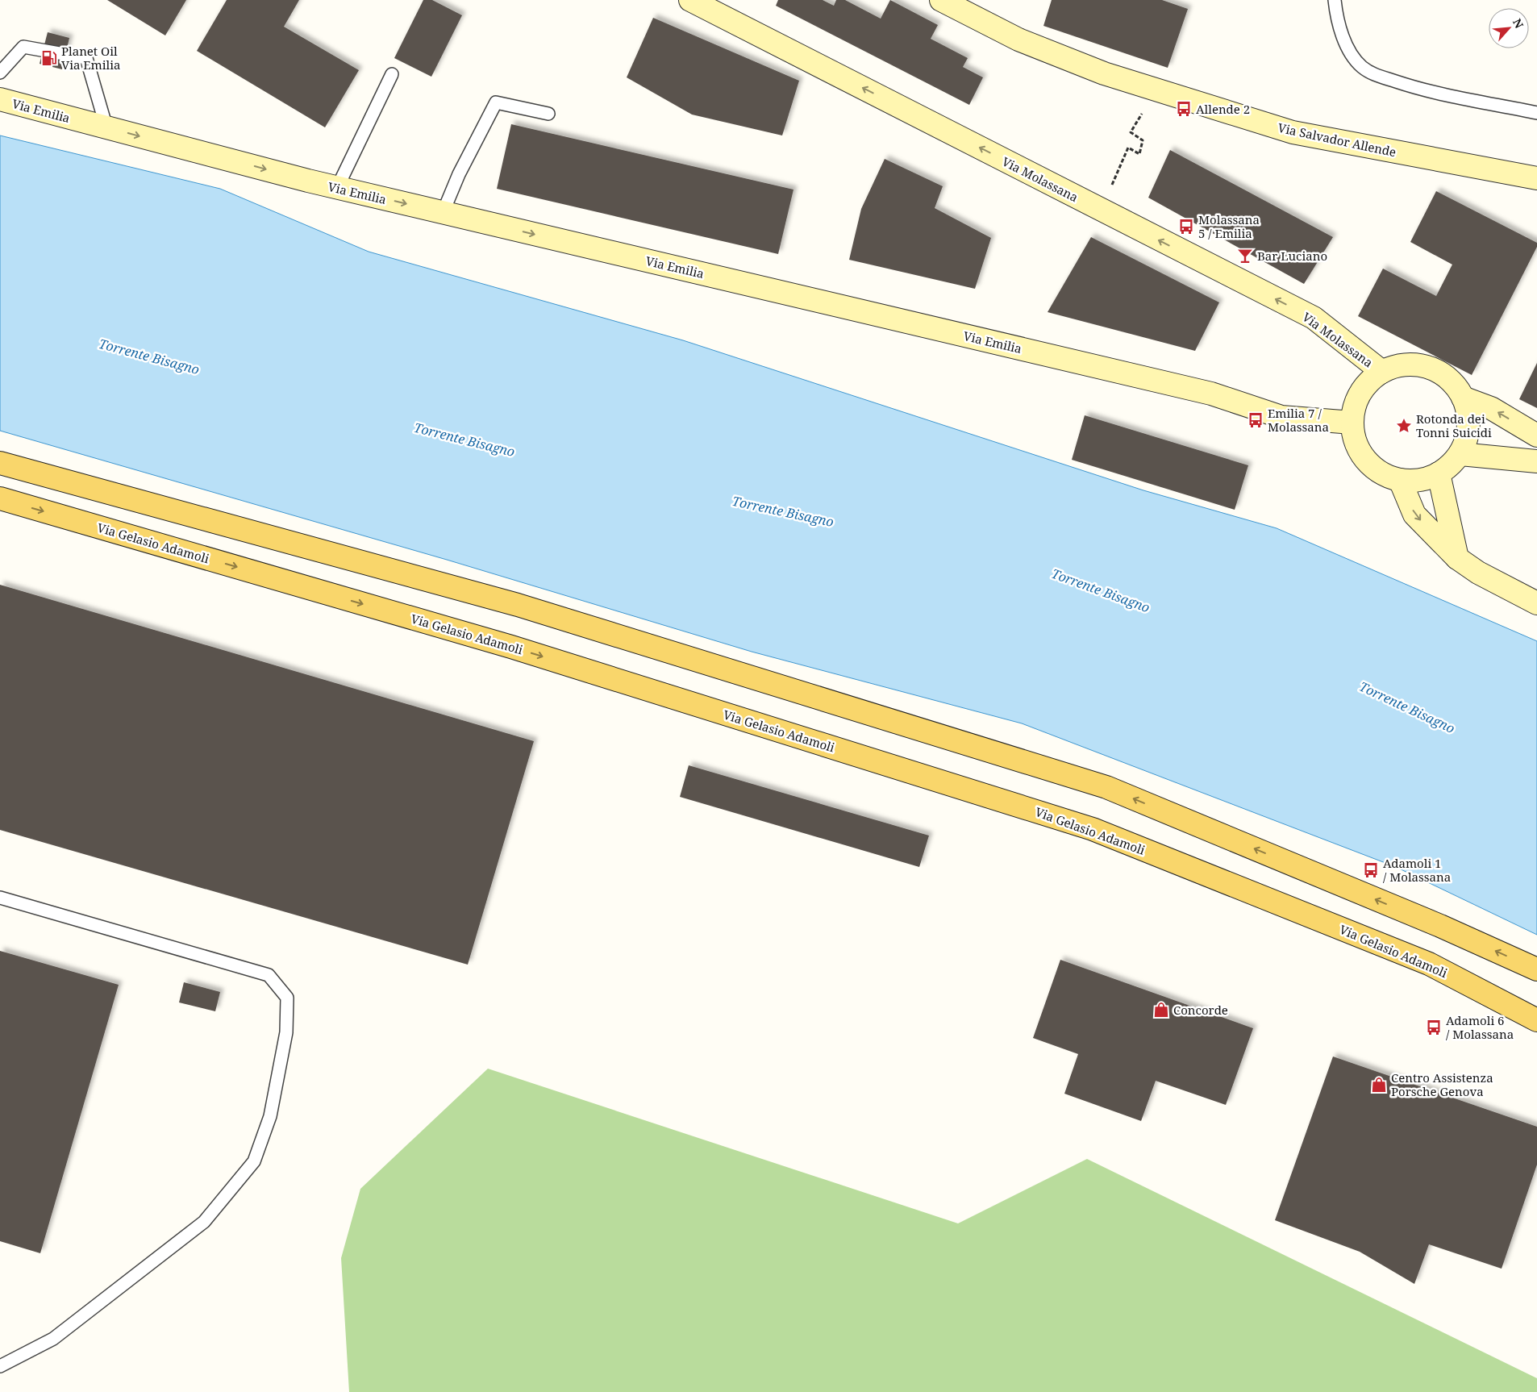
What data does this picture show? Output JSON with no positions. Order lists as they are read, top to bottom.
{
  "streets": {
    "main road": [
      "Via Emilia",
      "Via Salvador Allende",
      "Via Molassana",
      "Via Gelasio Adamoli"
    ]
  },
  "crossings": [
    ["Via Emilia", "Via Molassana"]
  ],
  "one_way": ["Via Emilia", "Via Molassana"],
  "water": ["Torrente Bisagno"],
  "places": {
    "fuel station": ["Planet Oil Via Emilia"],
    "bus stop": [
      "Allende 2",
      "Molassana 5 / Emilia",
      "Emilia 7 / Molassana",
      "Adamoli 1 / Molassana",
      "Adamoli 6 / Molassana"
    ],
    "bar": ["Bar Luciano"],
    "place": ["Rotonda dei Tonni Suicidi"],
    "shop": ["Concorde", "Centro Assistenza Porsche Genova"]
  },
  "north": "top right"
}
